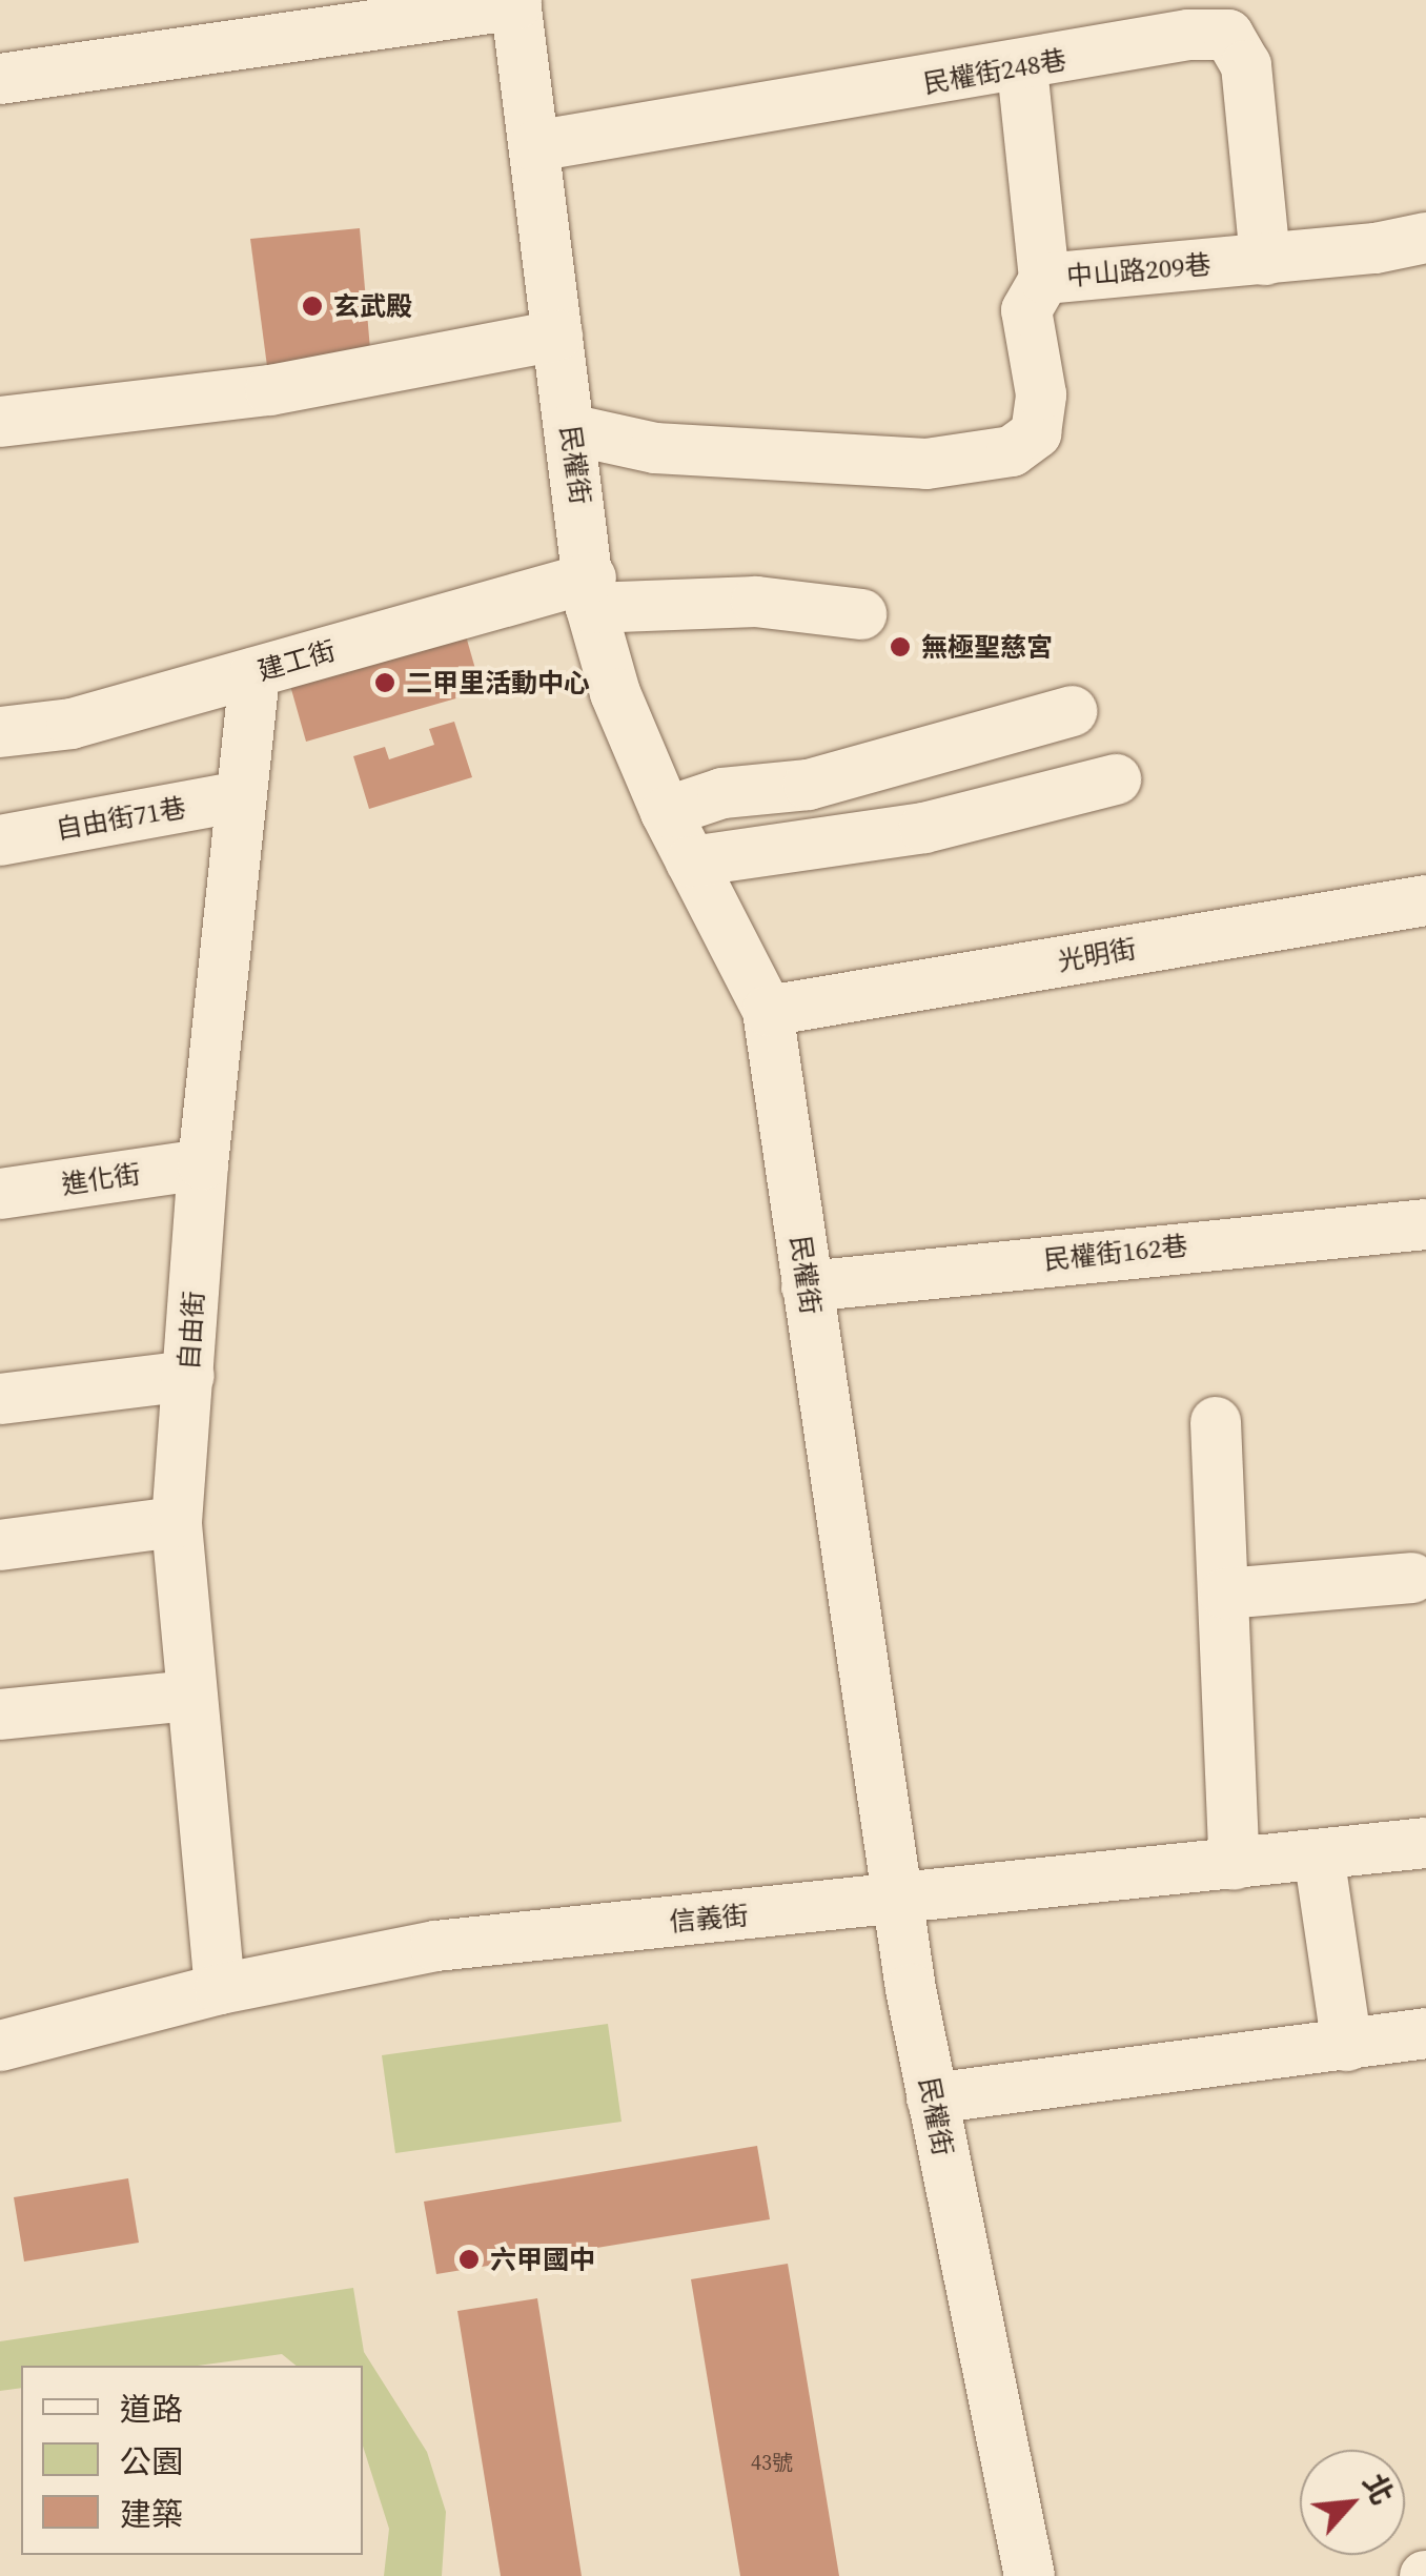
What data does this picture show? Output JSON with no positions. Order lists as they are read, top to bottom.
{
  "streets": {
    "street": [
      "民權街248巷",
      "中山路209巷",
      "民權街",
      "建工街",
      "自由街71巷",
      "光明街",
      "進化街",
      "民權街162巷",
      "自由街",
      "信義街"
    ]
  },
  "crossings": [
    ["民權街248巷", "中山路209巷"],
    ["民權街248巷", "民權街"],
    ["中山路209巷", "民權街"],
    ["民權街", "建工街"],
    ["民權街", "光明街"],
    ["民權街", "民權街162巷"],
    ["民權街", "信義街"],
    ["建工街", "自由街"],
    ["自由街71巷", "自由街"],
    ["進化街", "自由街"],
    ["自由街", "信義街"]
  ],
  "places": [
    "玄武殿",
    "無極聖慈宮",
    "二甲里活動中心",
    "六甲國中"
  ],
  "house_numbers": ["43號"],
  "legend": ["道路", "公園", "建築"],
  "north": "top right"
}
